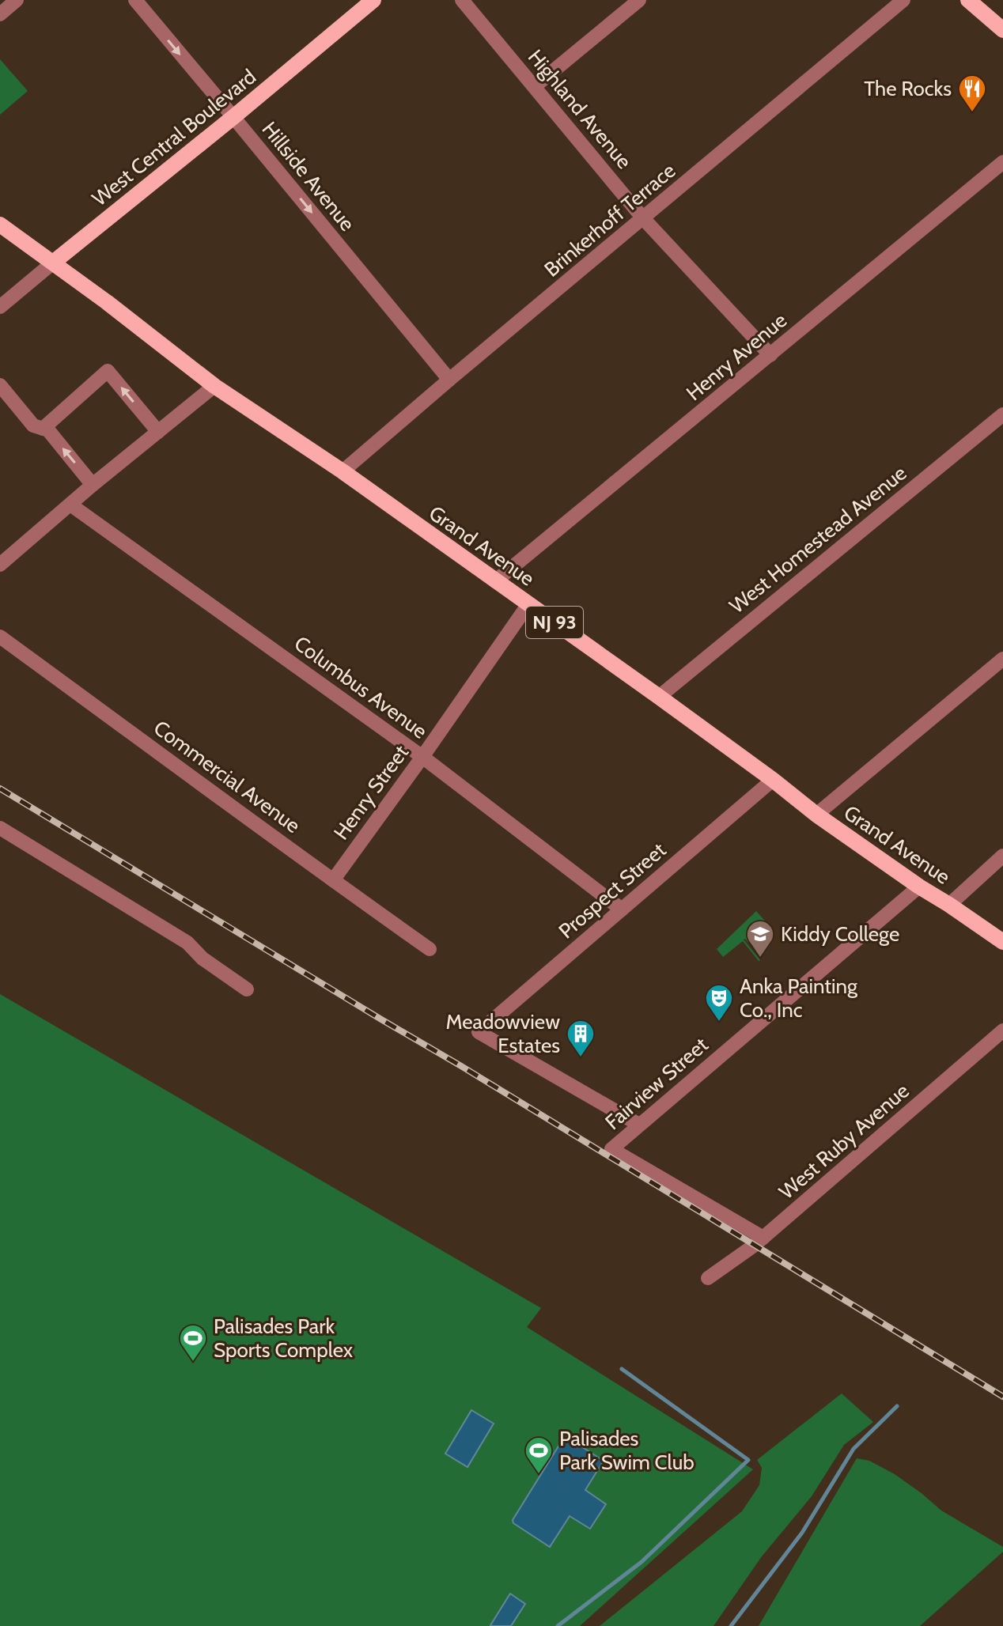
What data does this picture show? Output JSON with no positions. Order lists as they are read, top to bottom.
{
  "streets": {
    "main road": ["West Central Boulevard", "Grand Avenue", "NJ 93"],
    "street": [
      "Highland Avenue",
      "Hillside Avenue",
      "Brinkerhoff Terrace",
      "Henry Avenue",
      "West Homestead Avenue",
      "Columbus Avenue",
      "Commercial Avenue",
      "Henry Street",
      "Prospect Street",
      "Fairview Street",
      "West Ruby Avenue"
    ]
  },
  "crossings": [
    ["Highland Avenue", "Brinkerhoff Terrace"],
    ["Highland Avenue", "Henry Avenue"],
    ["West Central Boulevard", "Hillside Avenue"],
    ["West Central Boulevard", "Grand Avenue"],
    ["Hillside Avenue", "Brinkerhoff Terrace"],
    ["Brinkerhoff Terrace", "Grand Avenue"],
    ["Henry Avenue", "Grand Avenue"],
    ["West Homestead Avenue", "Grand Avenue"],
    ["Grand Avenue", "Henry Street"],
    ["Grand Avenue", "Prospect Street"],
    ["Grand Avenue", "Fairview Street"],
    ["Columbus Avenue", "Henry Street"],
    ["Columbus Avenue", "Prospect Street"],
    ["Commercial Avenue", "Henry Street"],
    ["Prospect Street", "Fairview Street"],
    ["Fairview Street", "West Ruby Avenue"]
  ],
  "one_way": ["Hillside Avenue"],
  "places": {
    "restaurant": ["The Rocks"],
    "school or university": ["Kiddy College"],
    "theatre": ["Anka Painting Co., Inc"],
    "building": ["Meadowview Estates"],
    "sports": ["Palisades Park Sports Complex", "Palisades Park Swim Club"]
  }
}
